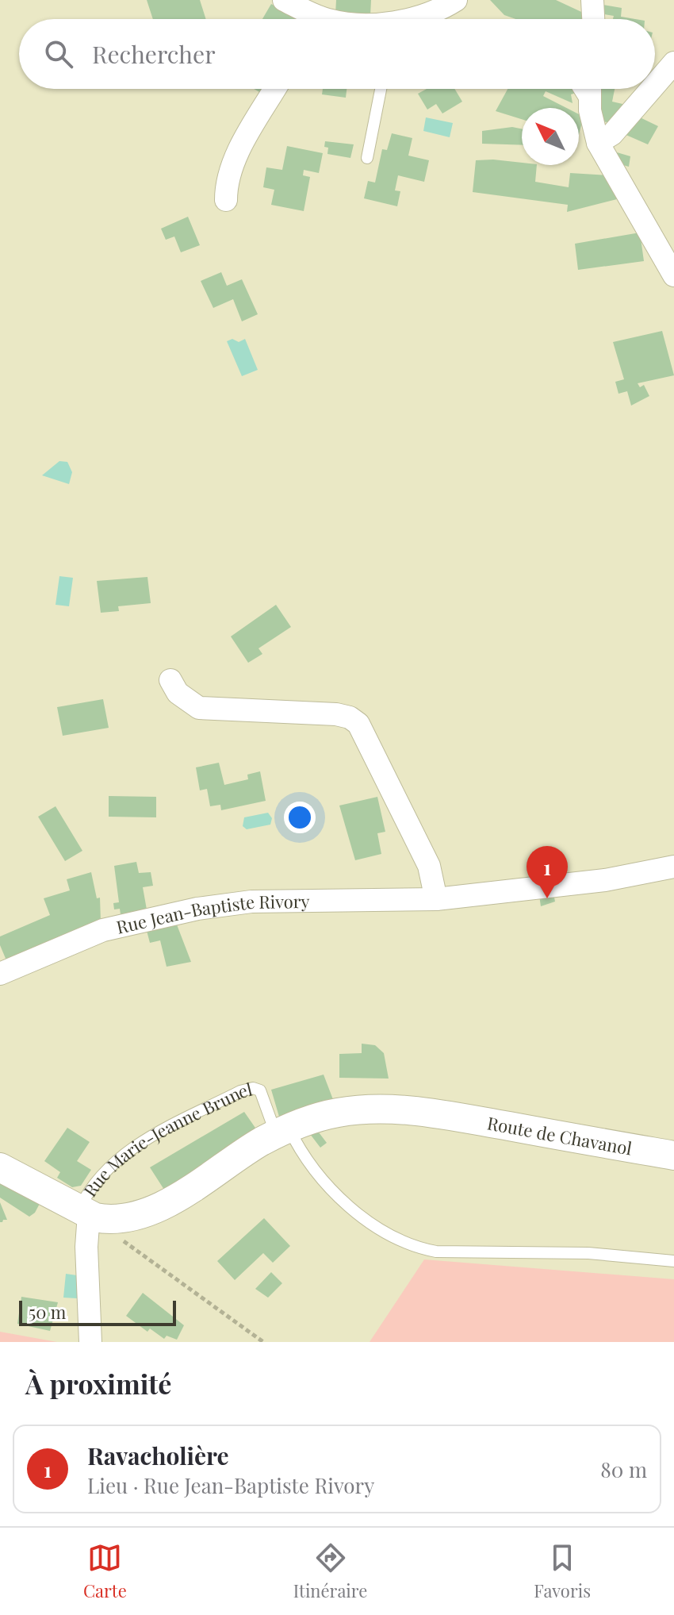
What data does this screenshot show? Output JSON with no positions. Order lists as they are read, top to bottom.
{
  "streets": {
    "street": ["Rue Jean-Baptiste Rivory", "Route de Chavanol", "Rue Marie-Jeanne Brunel"]
  },
  "crossings": [
    ["Route de Chavanol", "Rue Marie-Jeanne Brunel"]
  ],
  "scale_bar": "50 m",
  "north": "top left",
  "page": {
    "search": "Rechercher",
    "pins": "1",
    "scale": "50 m",
    "heading": "À proximité",
    "list": [
      {
        "mark": "1",
        "name": "Ravacholière",
        "note": "Lieu · Rue Jean-Baptiste Rivory",
        "value": "80 m"
      }
    ],
    "nav": ["Carte", "Itinéraire", "Favoris"]
  }
}
